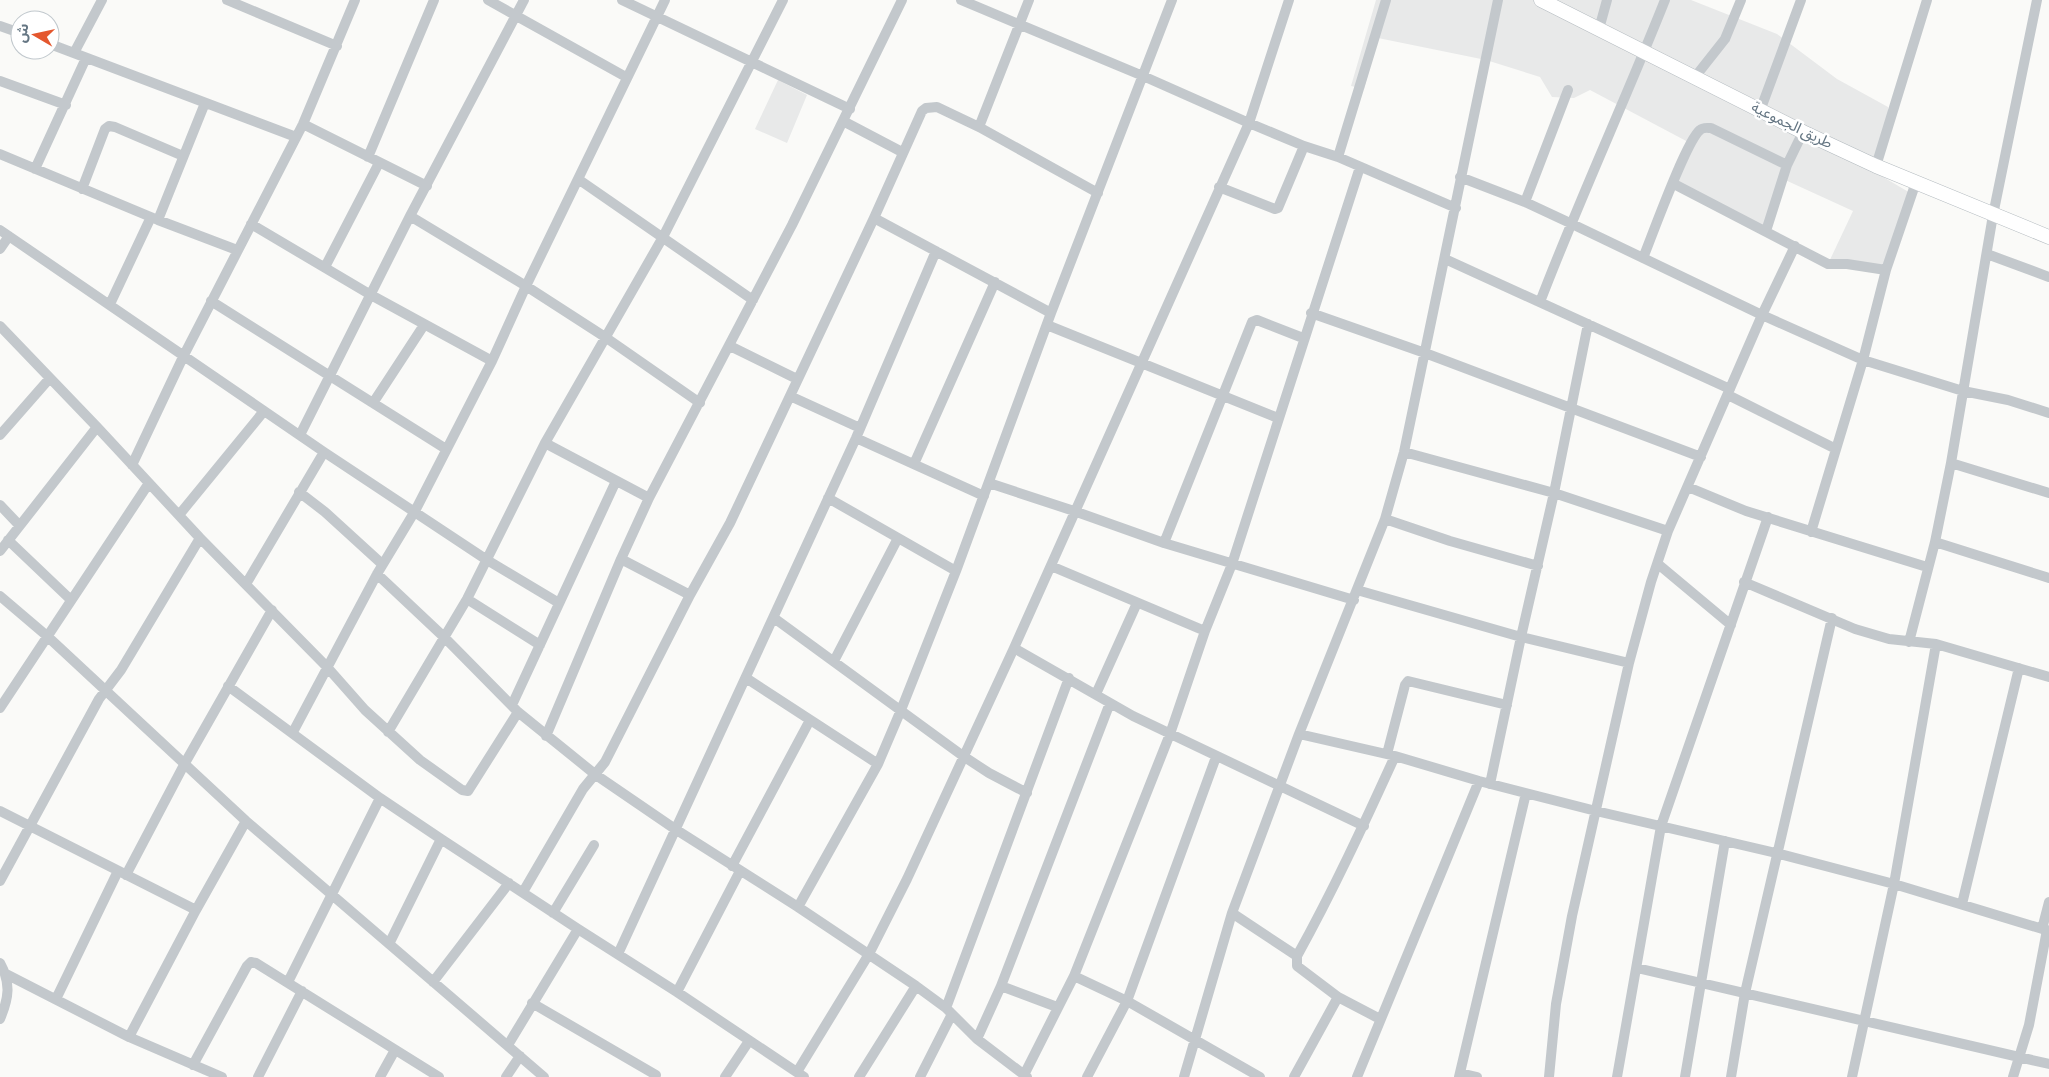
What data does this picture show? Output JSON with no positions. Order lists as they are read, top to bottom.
{
  "streets": {
    "main road": ["طريق الجموعية"]
  },
  "north": "left"
}
